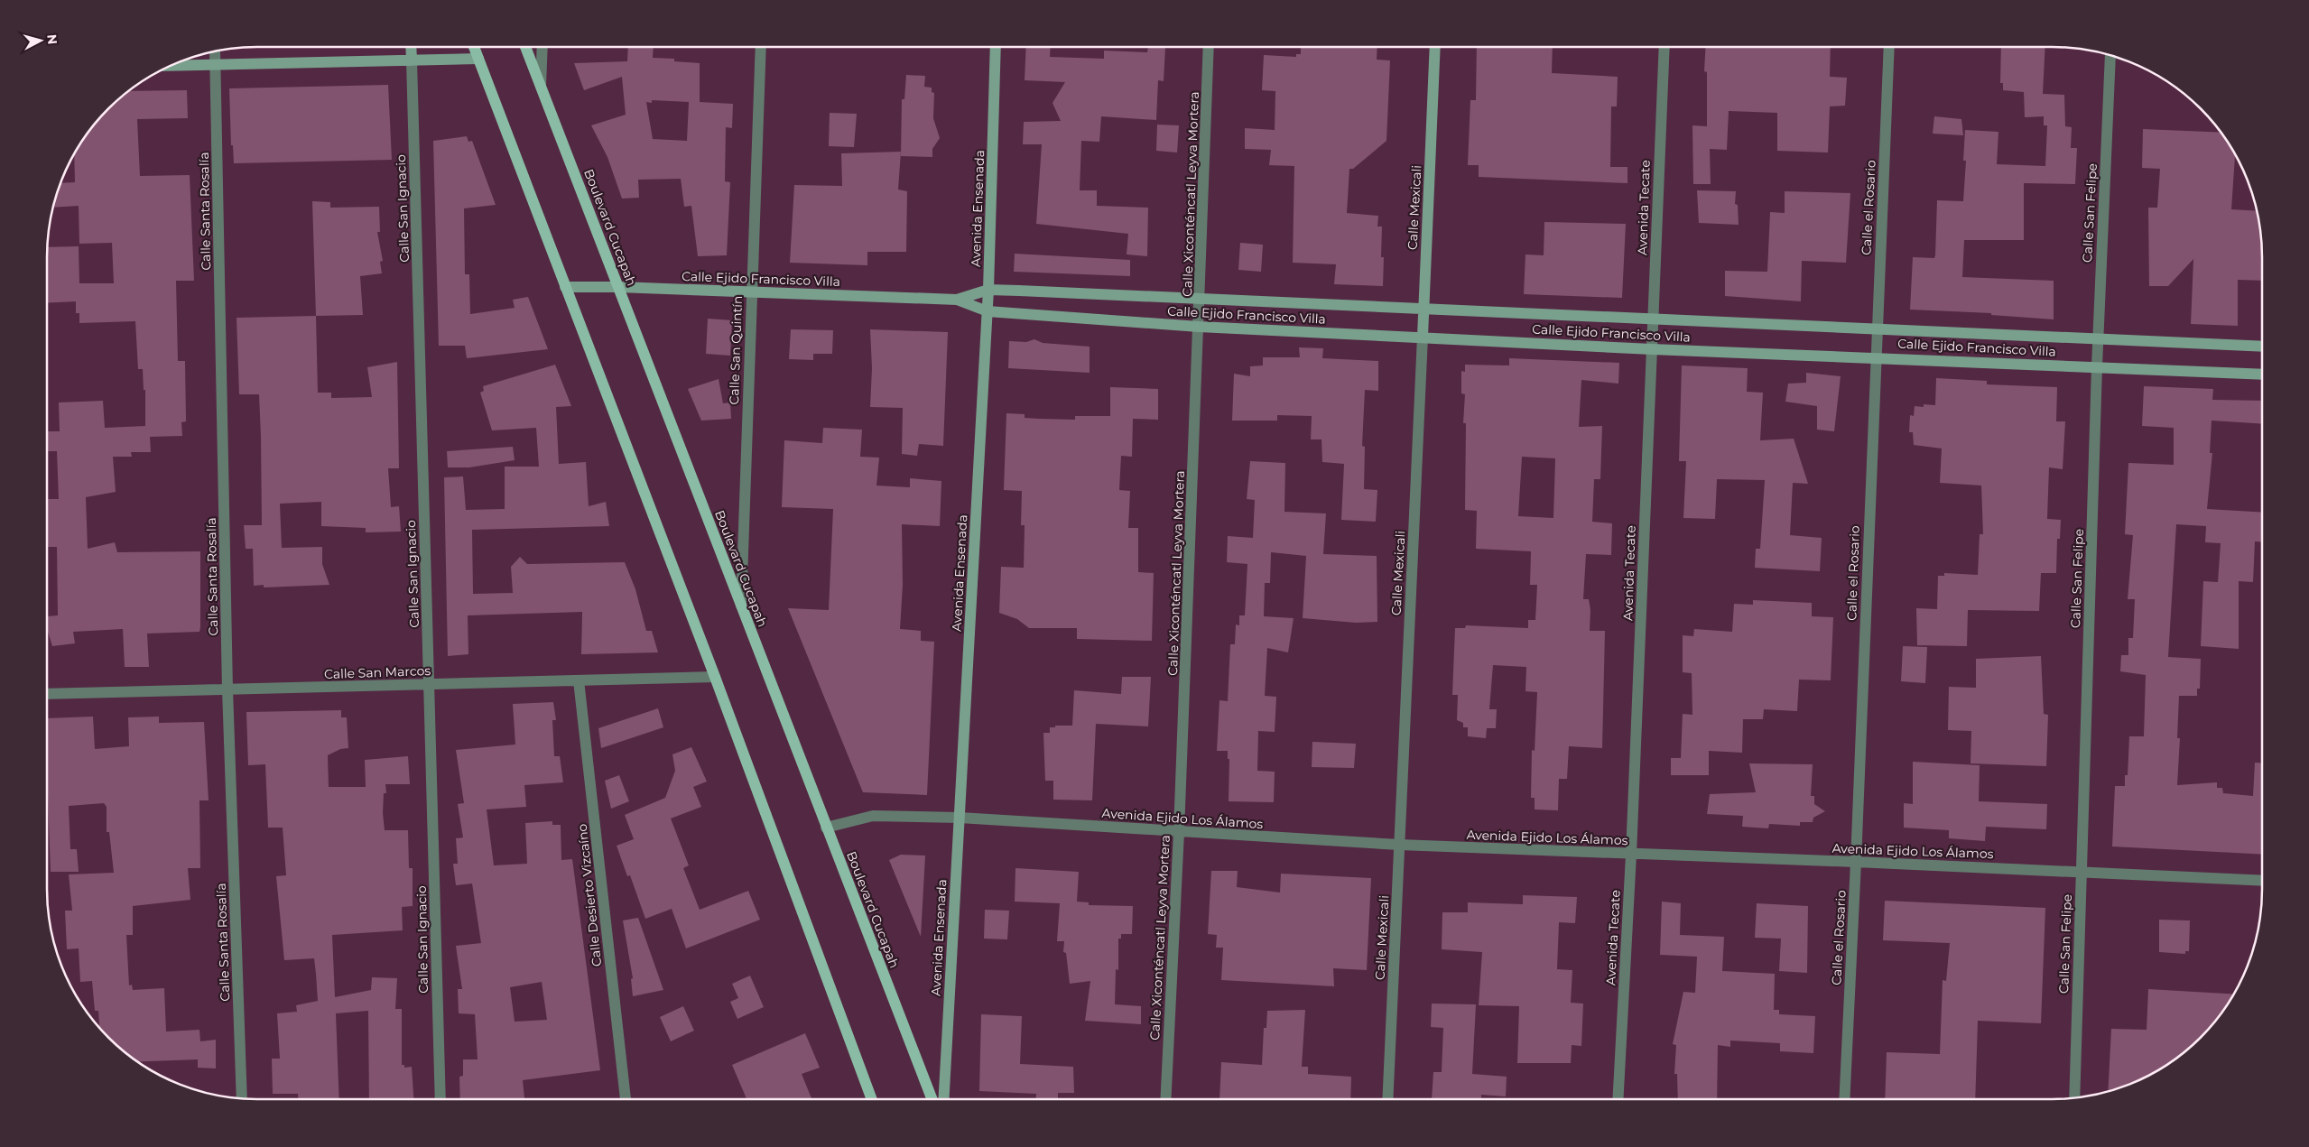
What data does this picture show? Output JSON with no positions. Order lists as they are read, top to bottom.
{
  "streets": {
    "main road": ["Boulevard Cucapah"],
    "street": [
      "Calle Xiconténcatl Leyva Mortera",
      "Calle Mexicali",
      "Avenida Tecate",
      "Calle el Rosario",
      "Calle San Ignacio",
      "Avenida Ensenada",
      "Calle Santa Rosalía",
      "Calle San Felipe",
      "Calle Ejido Francisco Villa",
      "Calle San Quintín",
      "Calle San Marcos",
      "Avenida Ejido Los Álamos",
      "Calle Desierto Vizcaíno"
    ]
  },
  "crossings": [
    ["Calle Xiconténcatl Leyva Mortera", "Calle Ejido Francisco Villa"],
    ["Calle Xiconténcatl Leyva Mortera", "Avenida Ejido Los Álamos"],
    ["Calle Mexicali", "Calle Ejido Francisco Villa"],
    ["Calle Mexicali", "Avenida Ejido Los Álamos"],
    ["Avenida Tecate", "Calle Ejido Francisco Villa"],
    ["Avenida Tecate", "Avenida Ejido Los Álamos"],
    ["Calle el Rosario", "Calle Ejido Francisco Villa"],
    ["Calle el Rosario", "Avenida Ejido Los Álamos"],
    ["Calle San Ignacio", "Calle San Marcos"],
    ["Avenida Ensenada", "Calle Ejido Francisco Villa"],
    ["Avenida Ensenada", "Avenida Ejido Los Álamos"],
    ["Calle Santa Rosalía", "Calle San Marcos"],
    ["Calle San Felipe", "Calle Ejido Francisco Villa"],
    ["Calle San Felipe", "Avenida Ejido Los Álamos"],
    ["Boulevard Cucapah", "Calle Ejido Francisco Villa"],
    ["Boulevard Cucapah", "Calle San Quintín"],
    ["Boulevard Cucapah", "Avenida Ejido Los Álamos"],
    ["Calle Ejido Francisco Villa", "Calle San Quintín"],
    ["Calle San Marcos", "Calle Desierto Vizcaíno"]
  ],
  "north": "right"
}
